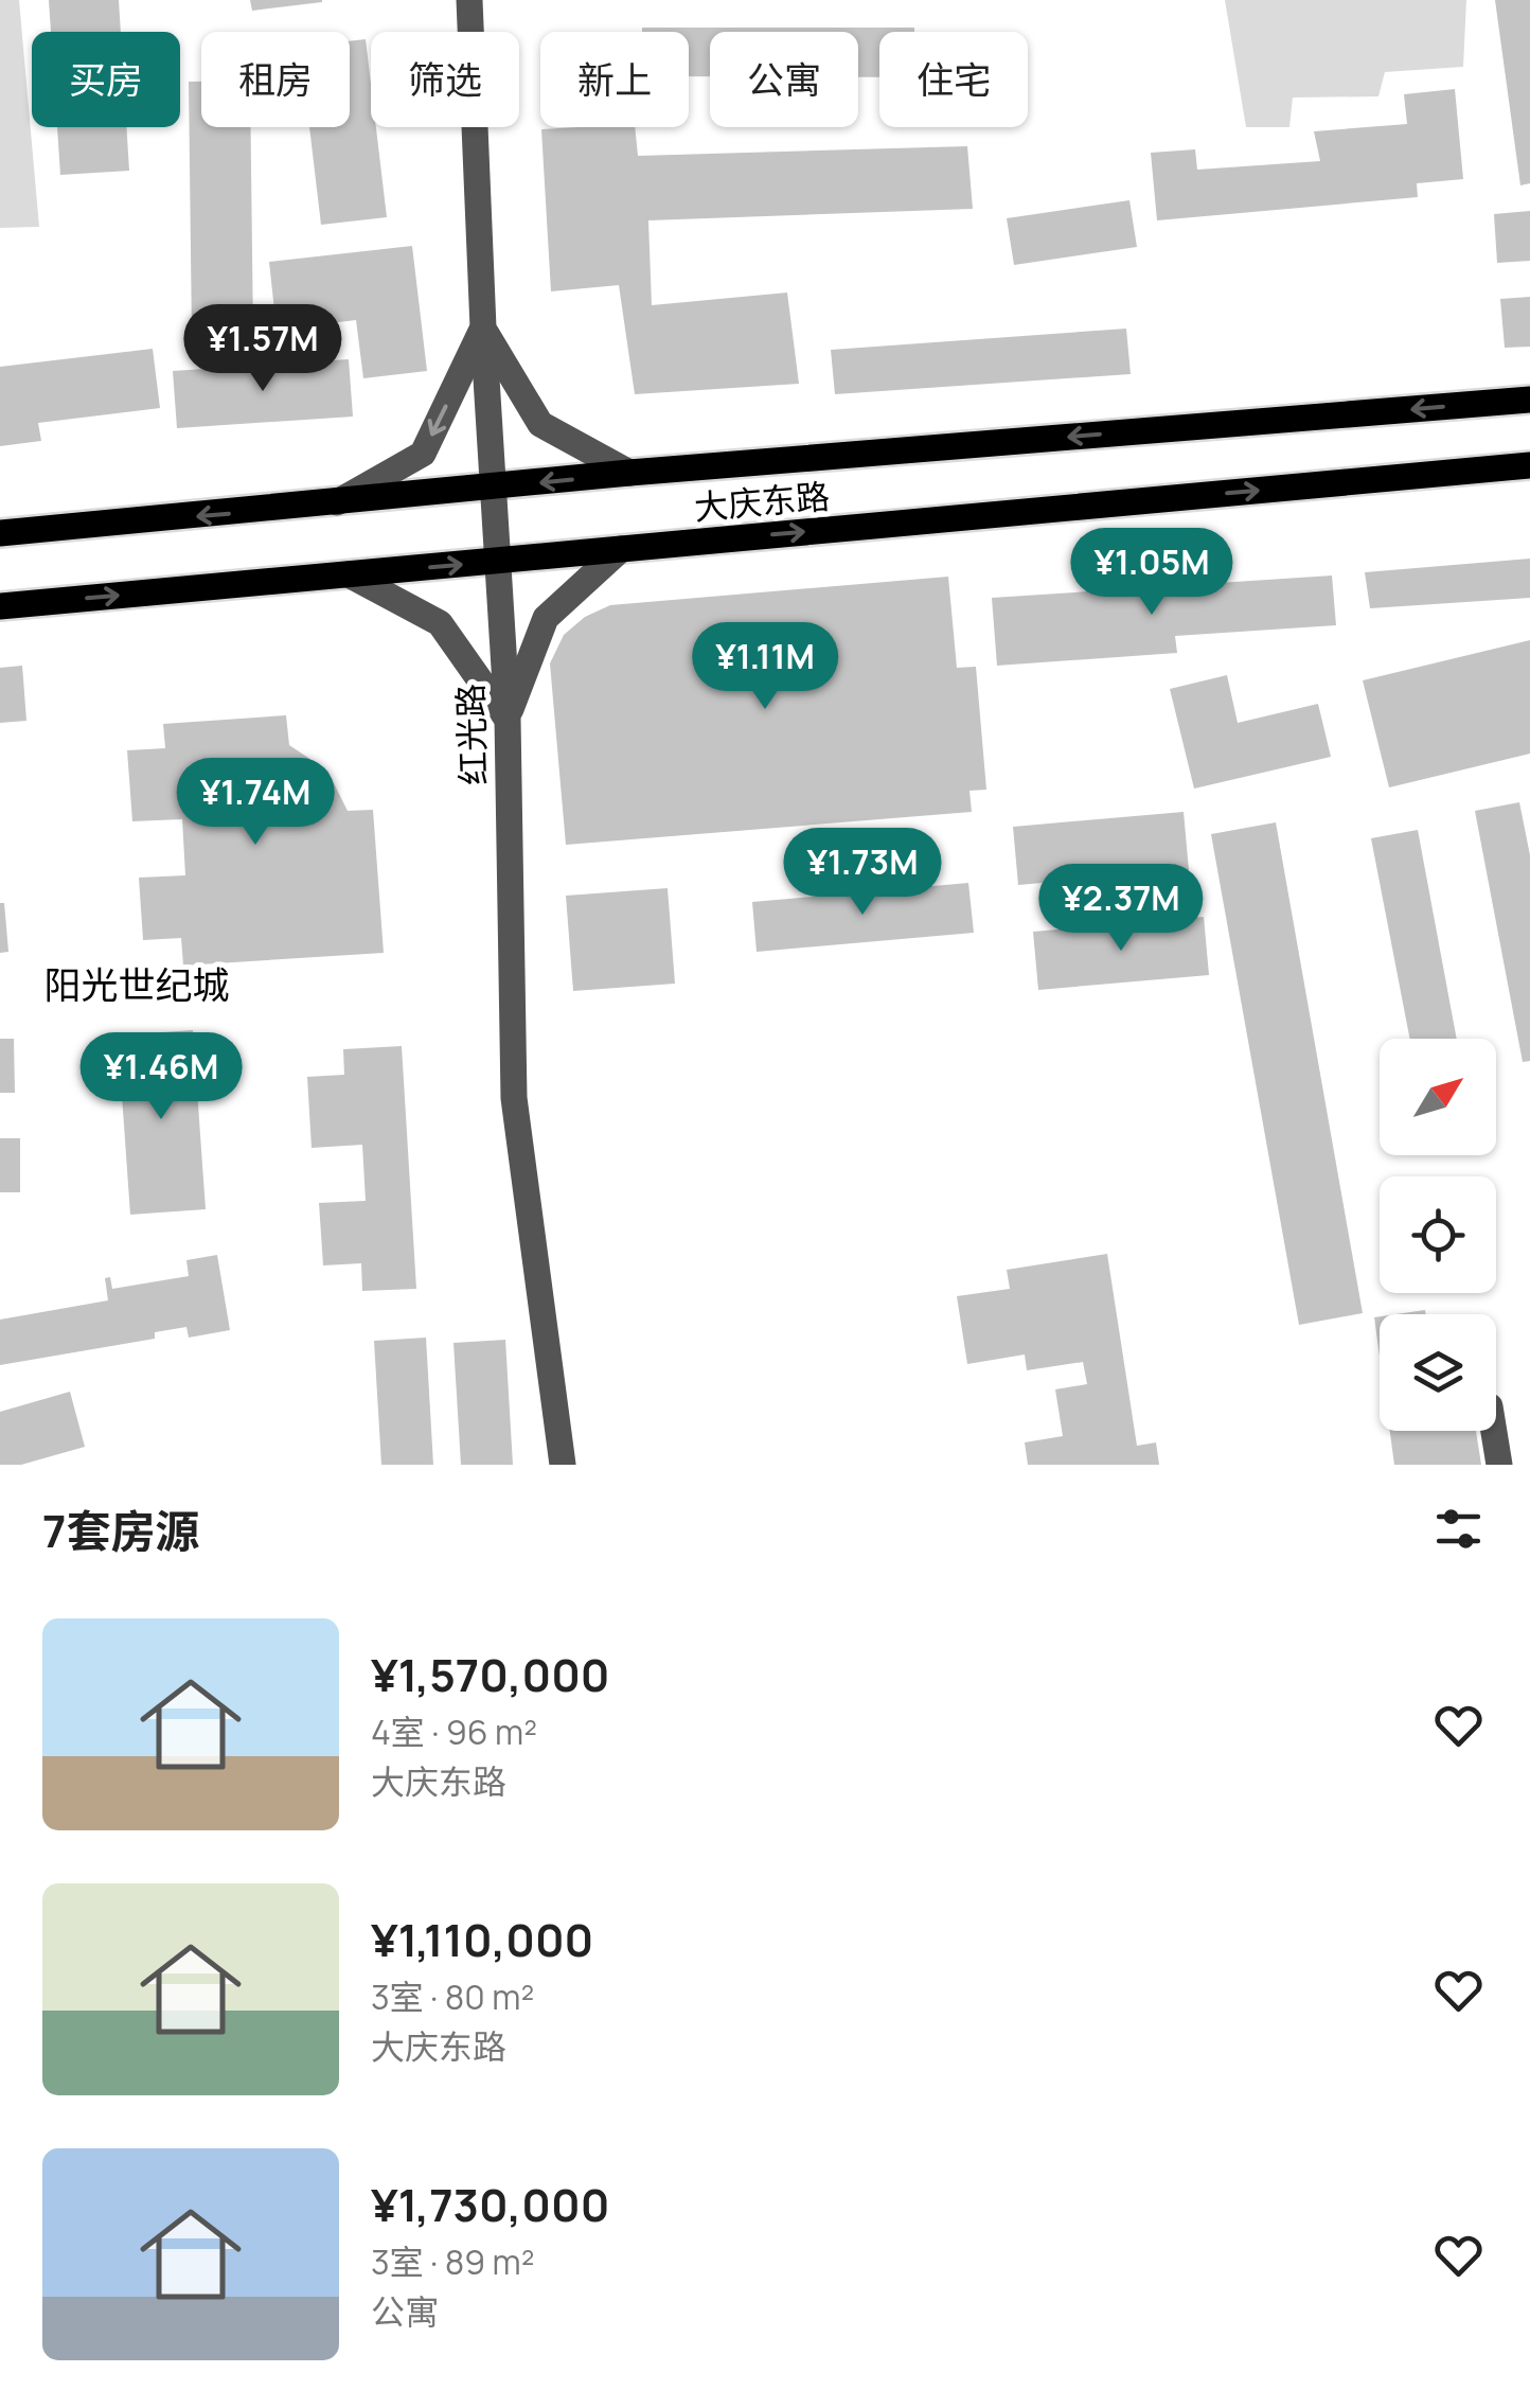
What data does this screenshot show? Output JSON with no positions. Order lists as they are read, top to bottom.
{
  "streets": {
    "main road": ["大庆东路"],
    "street": ["红光路"]
  },
  "crossings": [
    ["大庆东路", "红光路"]
  ],
  "districts": ["阳光世纪城"],
  "north": "top right",
  "page": {
    "chip": [
      "买房",
      "租房",
      "筛选",
      "新上",
      "公寓",
      "住宅"
    ],
    "price": [
      "¥1.57M",
      "¥1.05M",
      "¥1.11M",
      "¥1.74M",
      "¥1.73M",
      "¥2.37M",
      "¥1.46M"
    ],
    "heading": "7套房源",
    "list": [
      {
        "name": "¥1,570,000",
        "note": "4室 · 96 m² · 大庆东路"
      },
      {
        "name": "¥1,110,000",
        "note": "3室 · 80 m² · 大庆东路"
      },
      {
        "name": "¥1,730,000",
        "note": "3室 · 89 m² · 公寓"
      }
    ]
  }
}
